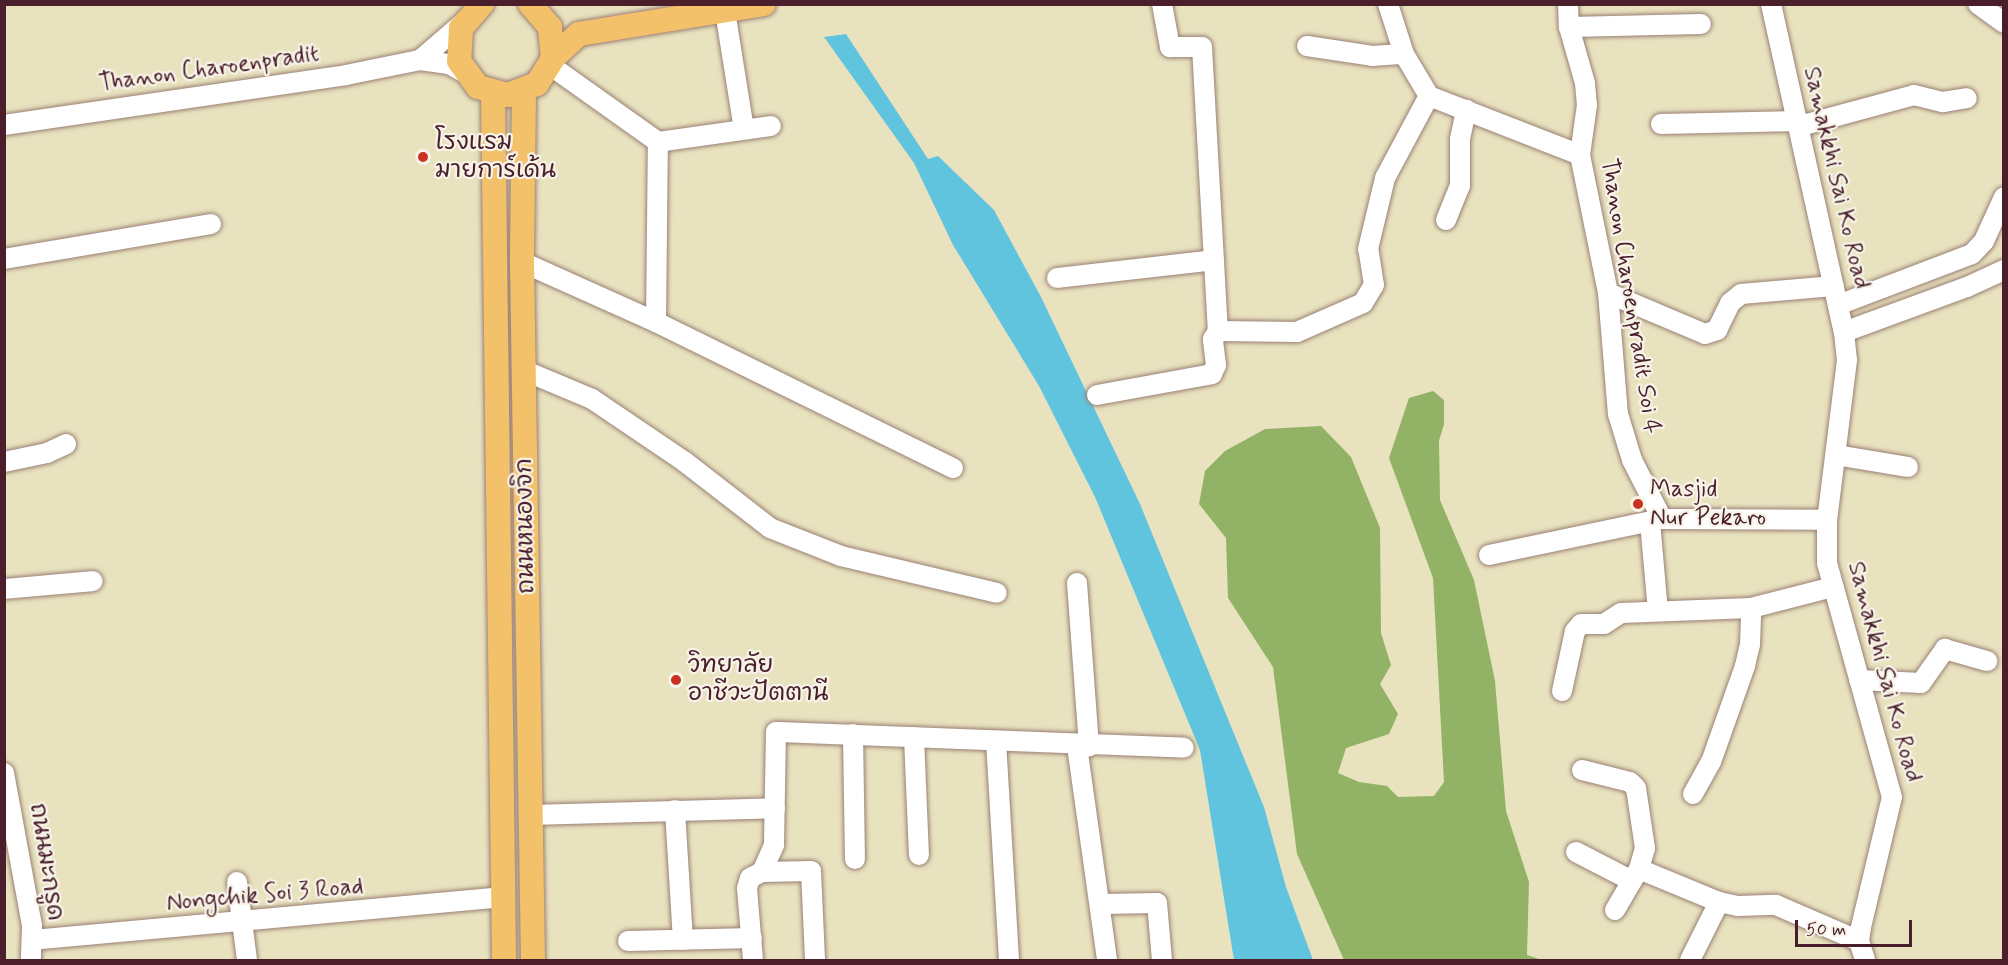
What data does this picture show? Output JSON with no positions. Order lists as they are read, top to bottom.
{
  "streets": {
    "main road": ["ถนนหนองจิก"],
    "street": [
      "Thanon Charoenpradit",
      "Samakkhi Sai Ko Road",
      "Thanon Charoenpradit Soi 4",
      "ถนนมะกรูด",
      "Nongchik Soi 3 Road"
    ]
  },
  "crossings": [
    ["ถนนหนองจิก", "Nongchik Soi 3 Road"],
    ["ถนนมะกรูด", "Nongchik Soi 3 Road"]
  ],
  "places": ["โรงแรม มายการ์เด้น", "Masjid Nur Pekaro", "วิทยาลัย อาชีวะปัตตานี"],
  "scale_bar": "50 m"
}
